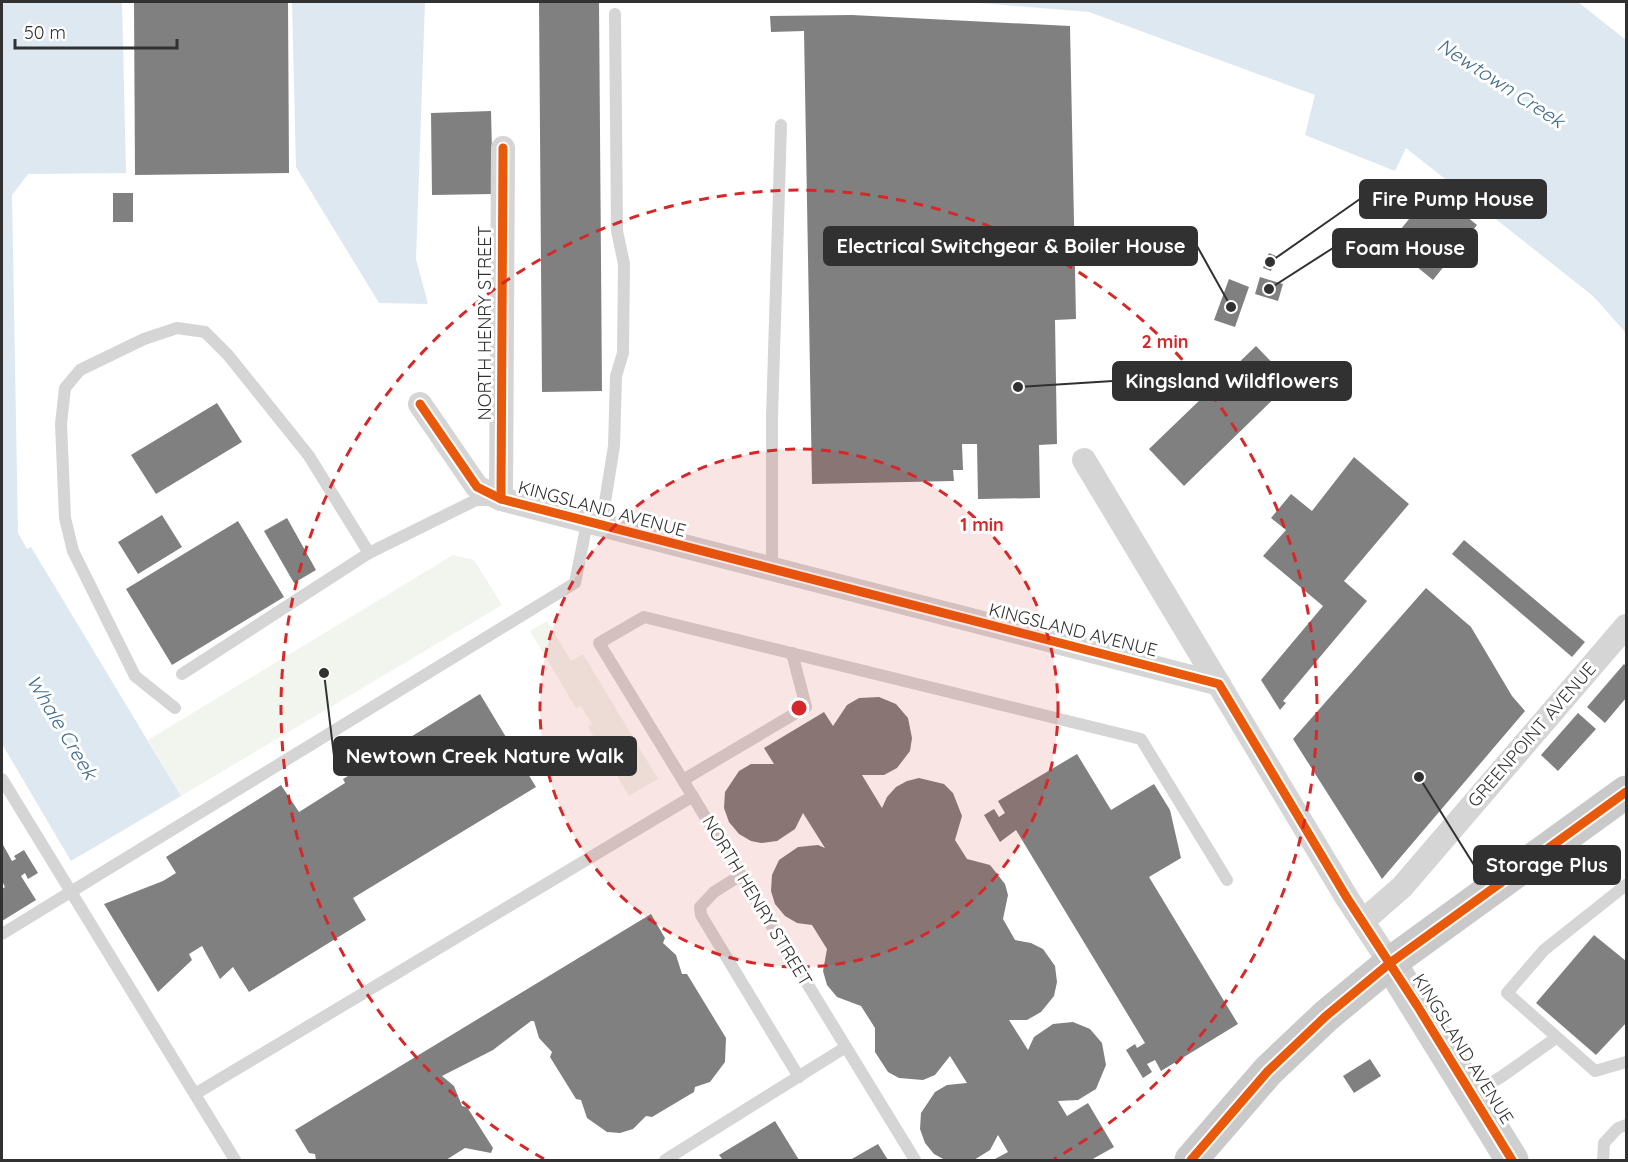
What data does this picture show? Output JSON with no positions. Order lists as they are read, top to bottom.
{
  "streets": {
    "main road": ["KINGSLAND AVENUE"],
    "street": ["NORTH HENRY STREET", "GREENPOINT AVENUE"]
  },
  "crossings": [
    ["NORTH HENRY STREET", "KINGSLAND AVENUE"],
    ["KINGSLAND AVENUE", "GREENPOINT AVENUE"]
  ],
  "water": ["Newtown Creek", "Whale Creek"],
  "places": [
    "Fire Pump House",
    "Foam House",
    "Electrical Switchgear & Boiler House",
    "Kingsland Wildflowers",
    "Newtown Creek Nature Walk",
    "Storage Plus"
  ],
  "scale_bar": "50 m",
  "rings": ["2 min", "1 min"]
}
